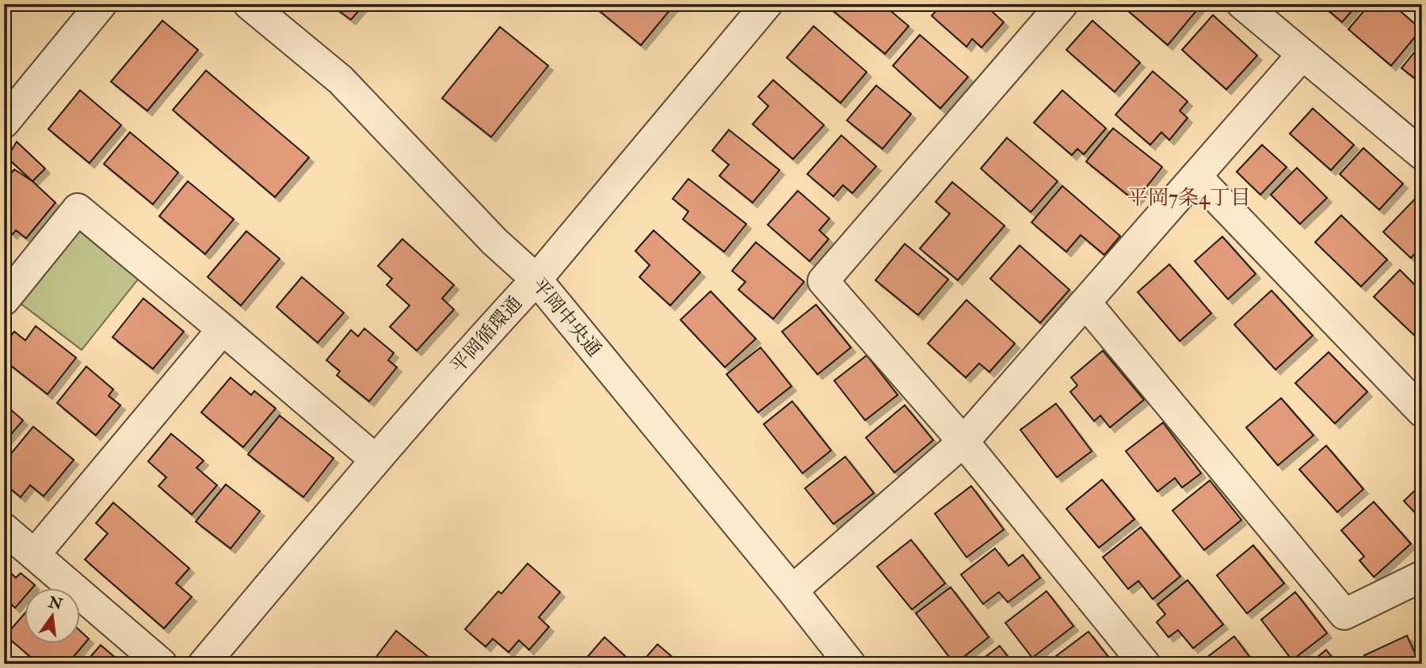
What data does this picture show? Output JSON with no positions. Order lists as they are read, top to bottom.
{
  "streets": {
    "street": ["平岡中央通", "平岡循環通"]
  },
  "crossings": [
    ["平岡中央通", "平岡循環通"]
  ],
  "districts": ["平岡7条4丁目"],
  "north": "top"
}
